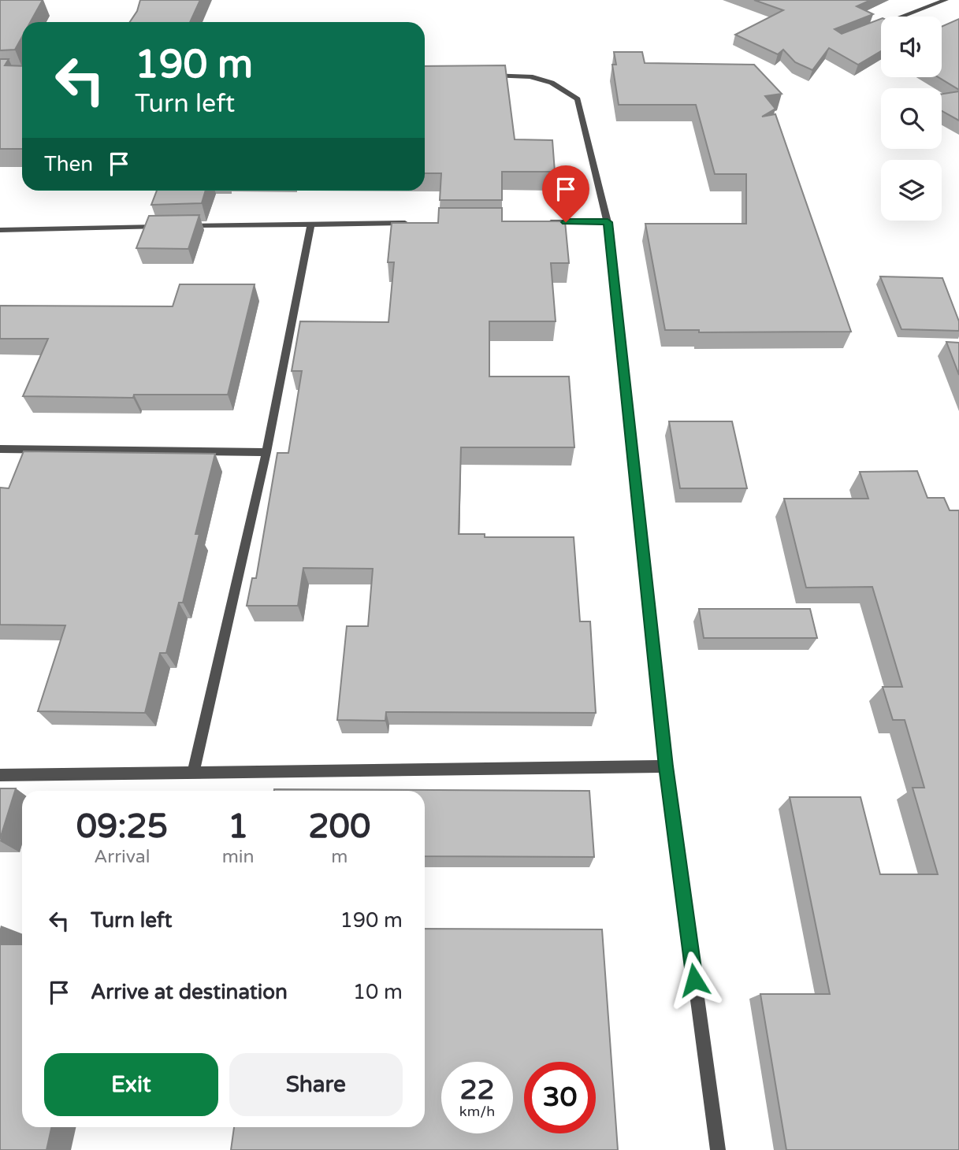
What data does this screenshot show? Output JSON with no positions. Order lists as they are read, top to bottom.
{
  "page": {
    "turn": ["190 m", "Turn left"],
    "then": "Then",
    "eta": [
      "09:25",
      "Arrival",
      "1",
      "min",
      "200",
      "m"
    ],
    "list": [
      {
        "name": "Turn left",
        "value": "190 m"
      },
      {
        "name": "Arrive at destination",
        "value": "10 m"
      }
    ],
    "buttons": ["Exit", "Share"],
    "speed": "22 km/h",
    "limit": "30"
  }
}
